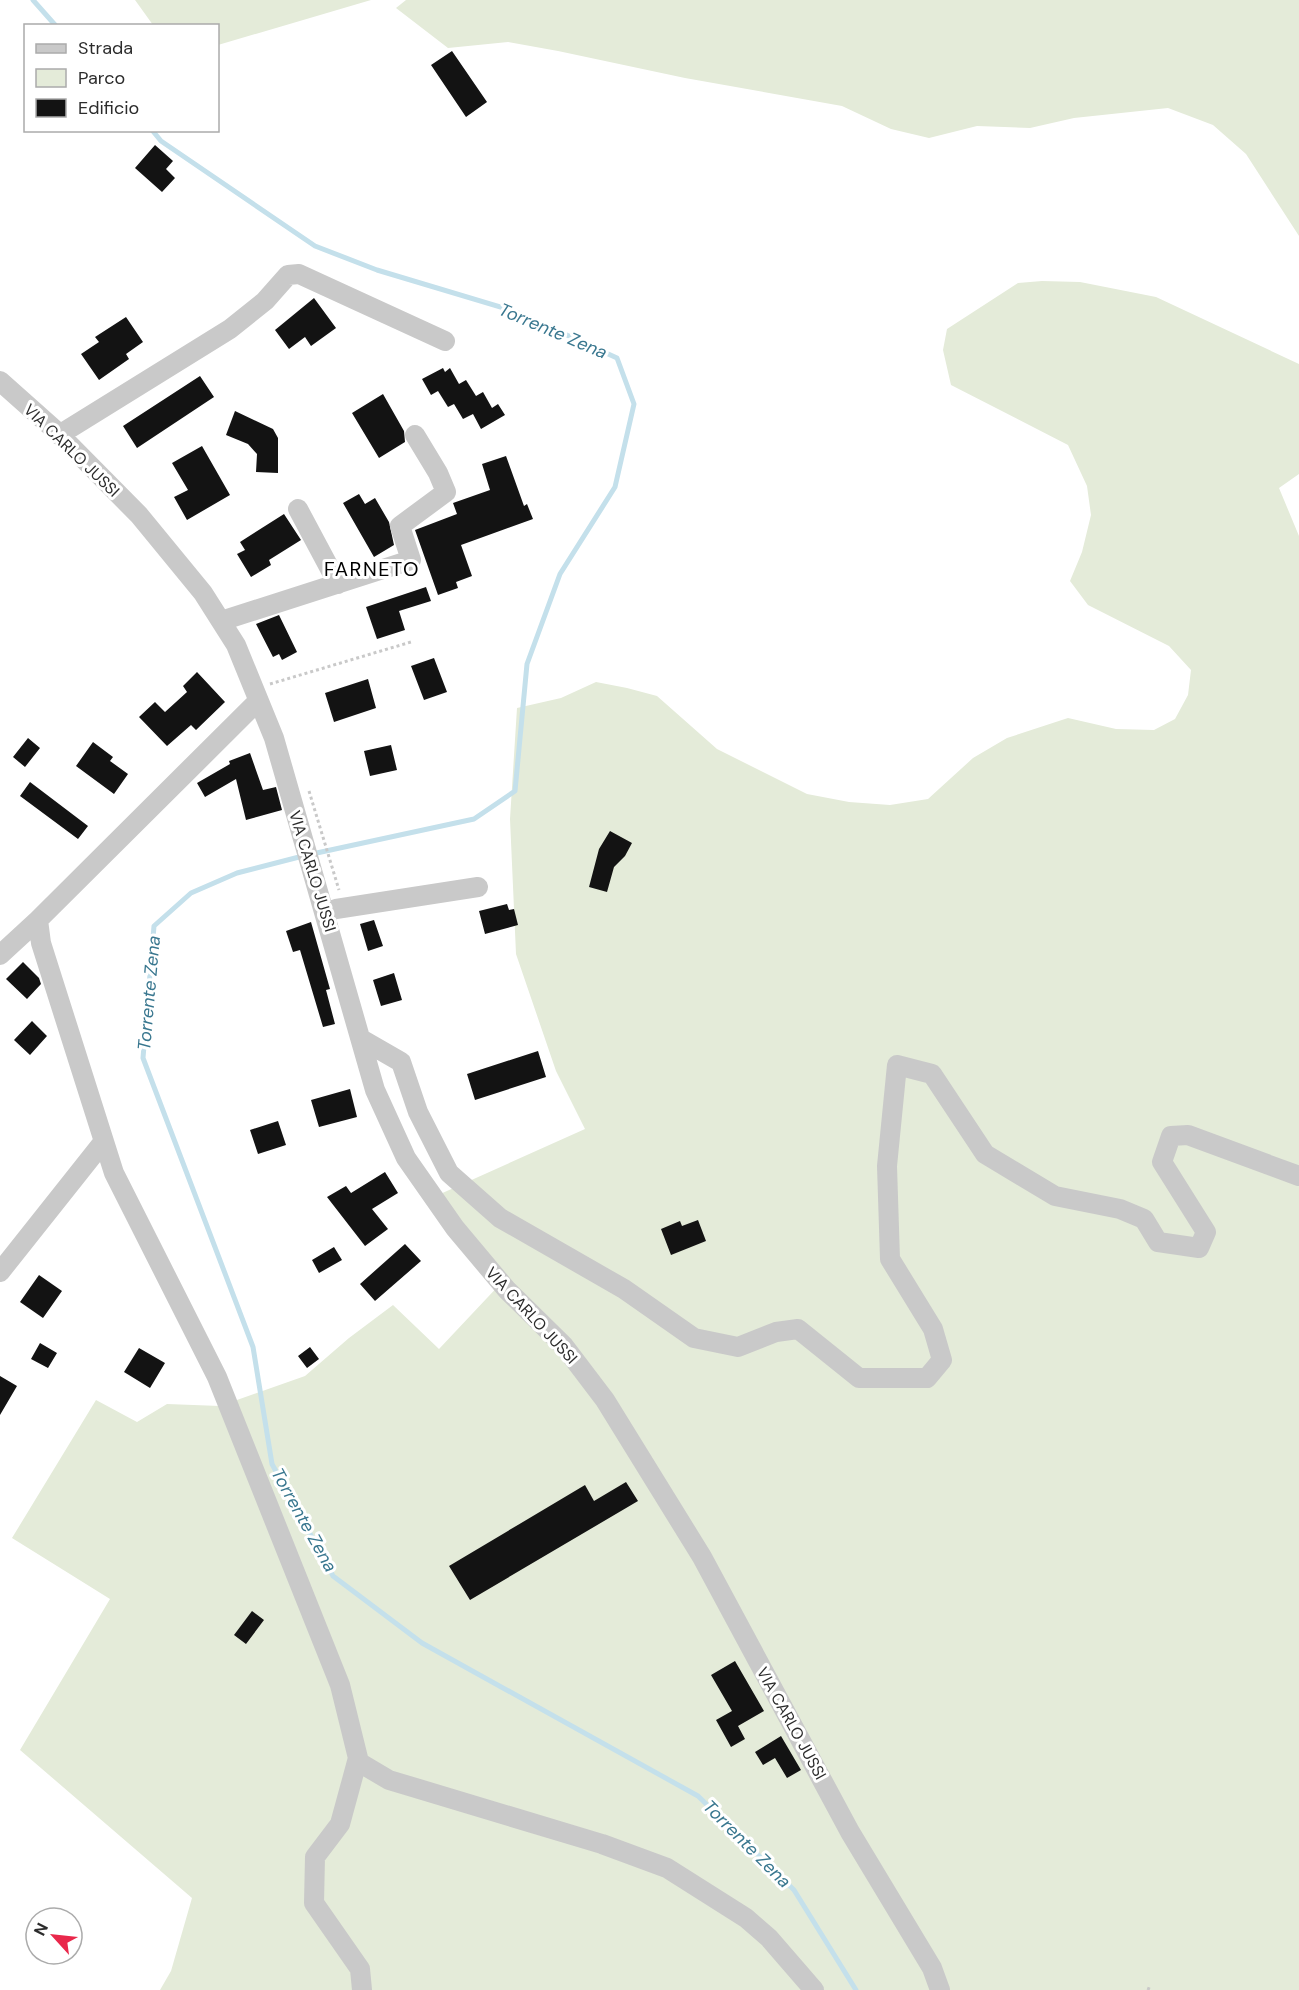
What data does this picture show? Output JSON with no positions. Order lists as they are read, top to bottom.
{
  "streets": {
    "street": ["VIA CARLO JUSSI"]
  },
  "districts": ["FARNETO"],
  "water": ["Torrente Zena"],
  "legend": ["Strada", "Parco", "Edificio"],
  "north": "top left"
}
